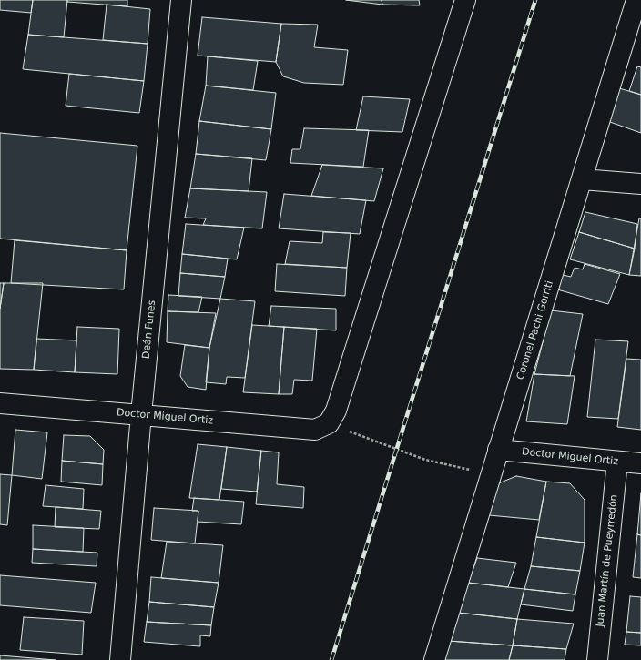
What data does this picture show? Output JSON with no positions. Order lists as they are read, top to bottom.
{
  "streets": {
    "street": [
      "Deán Funes",
      "Coronel Pachi Gorriti",
      "Doctor Miguel Ortiz",
      "Juan Martín de Pueyrredón"
    ]
  },
  "crossings": [
    ["Deán Funes", "Doctor Miguel Ortiz"],
    ["Coronel Pachi Gorriti", "Doctor Miguel Ortiz"],
    ["Doctor Miguel Ortiz", "Juan Martín de Pueyrredón"]
  ]
}
